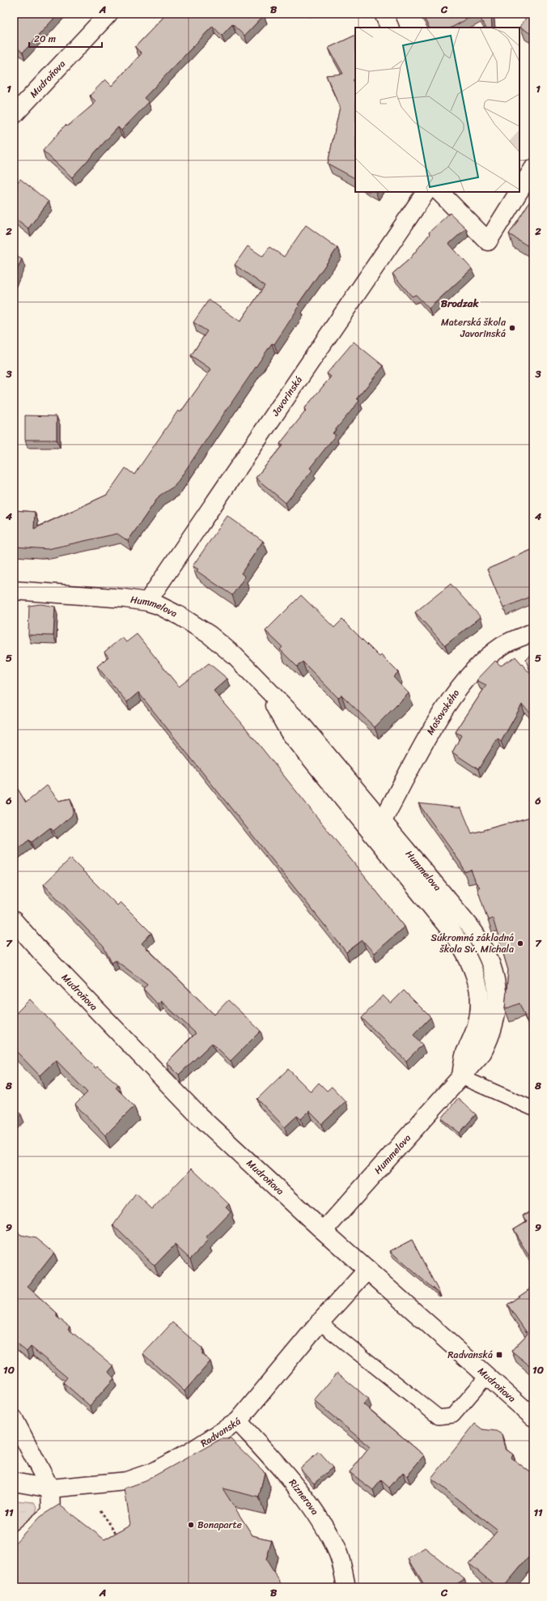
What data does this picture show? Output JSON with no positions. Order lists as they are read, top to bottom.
{
  "streets": {
    "street": [
      "Mudroňova",
      "Javorinská",
      "Hummelova",
      "Mošovského",
      "Radvanská",
      "Riznerova"
    ]
  },
  "crossings": [
    ["Mudroňova", "Hummelova"],
    ["Mudroňova", "Radvanská"],
    ["Javorinská", "Hummelova"],
    ["Hummelova", "Mošovského"],
    ["Radvanská", "Riznerova"]
  ],
  "districts": ["Brodzak"],
  "places": {
    "other": ["Materská škola Javorinská", "Súkromná základná škola Sv. Michala", "Bonaparte"],
    "transit": ["Radvanská"]
  },
  "scale_bar": "20 m",
  "grid": {
    "columns": ["A", "B", "C"],
    "rows": [
      "1",
      "2",
      "3",
      "4",
      "5",
      "6",
      "7",
      "8",
      "9",
      "10",
      "11"
    ]
  }
}
